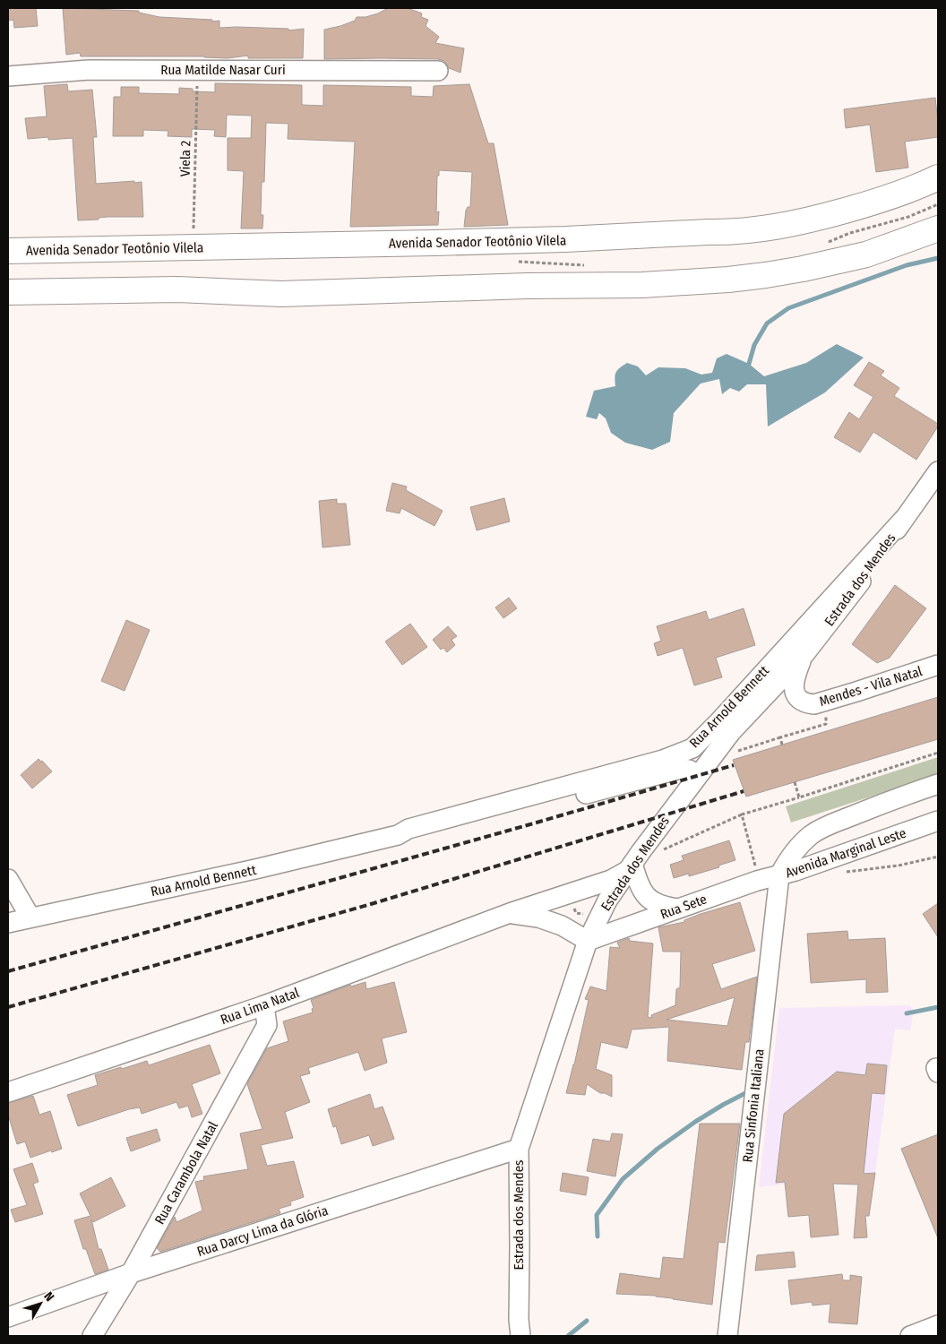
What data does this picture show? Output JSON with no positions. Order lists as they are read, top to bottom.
{
  "streets": {
    "main road": ["Avenida Senador Teotônio Vilela"],
    "street": [
      "Rua Matilde Nasar Curi",
      "Estrada dos Mendes",
      "Mendes - Vila Natal",
      "Rua Arnold Bennett",
      "Avenida Marginal Leste",
      "Rua Sete",
      "Rua Lima Natal",
      "Rua Sinfonia Italiana",
      "Rua Carambola Natal",
      "Rua Darcy Lima da Glória"
    ],
    "path": ["Viela 2"]
  },
  "crossings": [
    ["Rua Matilde Nasar Curi", "Viela 2"],
    ["Viela 2", "Avenida Senador Teotônio Vilela"],
    ["Estrada dos Mendes", "Mendes - Vila Natal"],
    ["Estrada dos Mendes", "Rua Arnold Bennett"],
    ["Estrada dos Mendes", "Rua Sete"],
    ["Estrada dos Mendes", "Rua Lima Natal"],
    ["Estrada dos Mendes", "Rua Darcy Lima da Glória"],
    ["Avenida Marginal Leste", "Rua Sete"],
    ["Avenida Marginal Leste", "Rua Sinfonia Italiana"],
    ["Rua Sete", "Rua Lima Natal"],
    ["Rua Sete", "Rua Sinfonia Italiana"],
    ["Rua Lima Natal", "Rua Carambola Natal"],
    ["Rua Carambola Natal", "Rua Darcy Lima da Glória"]
  ],
  "north": "top right"
}
